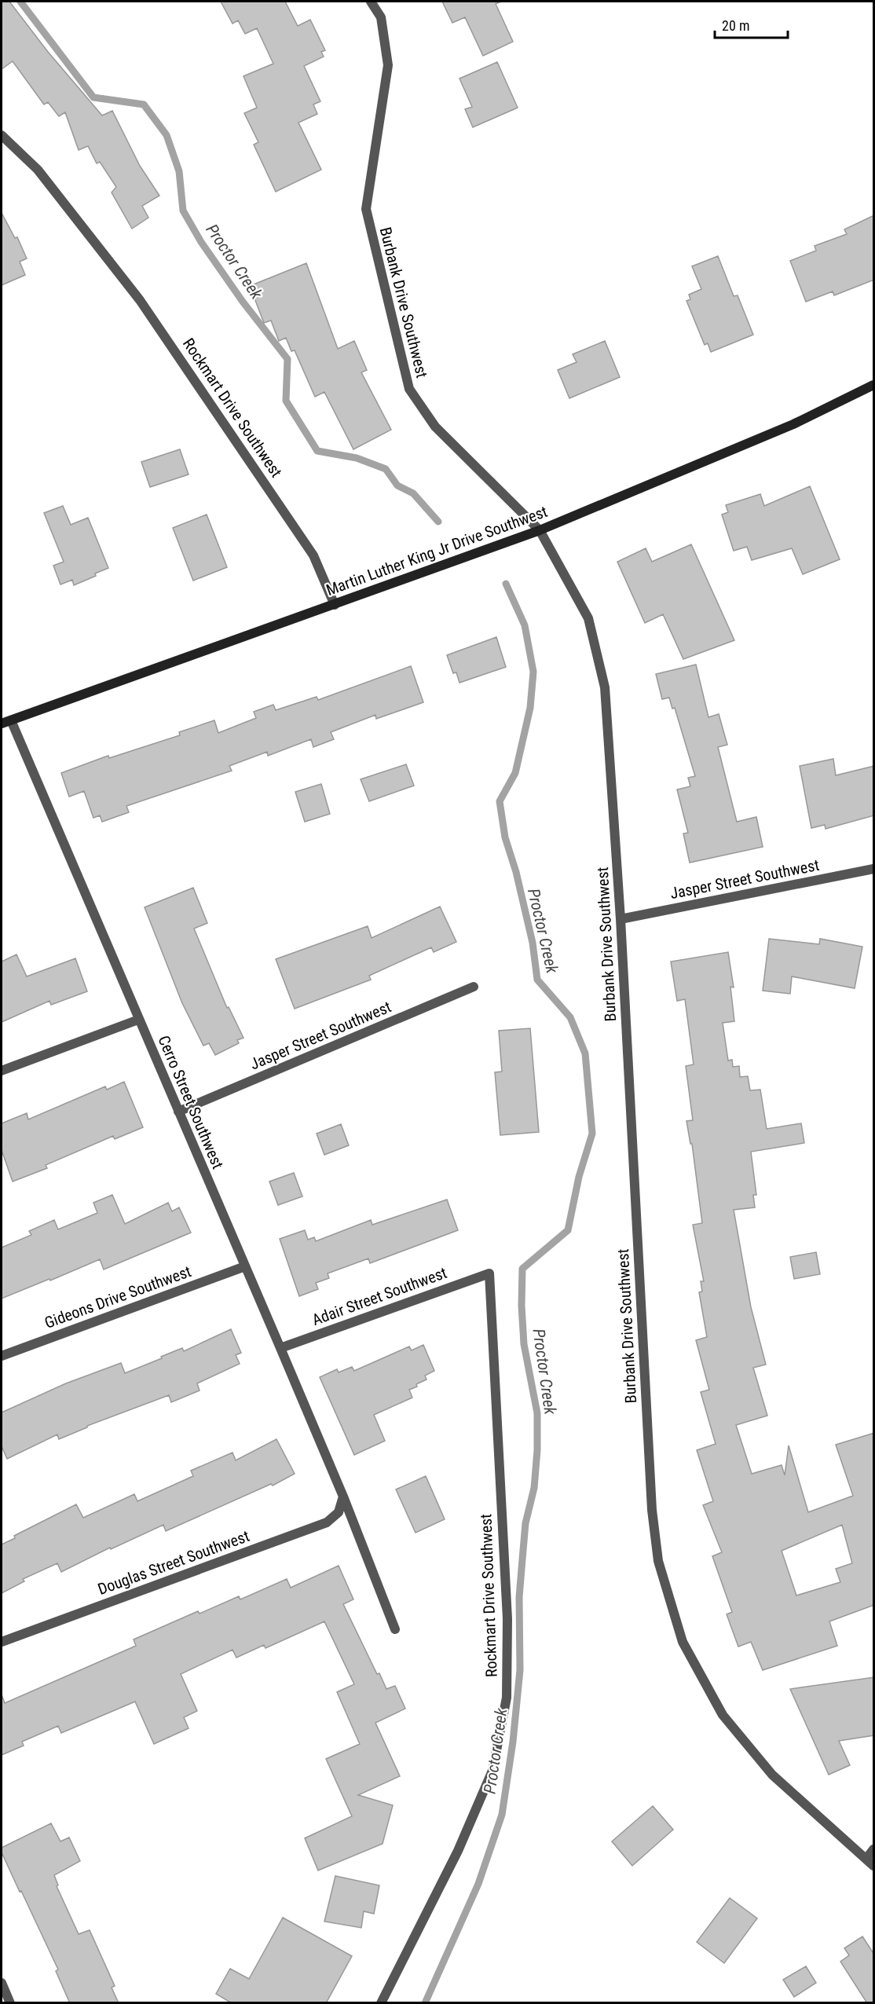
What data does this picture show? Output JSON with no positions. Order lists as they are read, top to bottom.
{
  "streets": {
    "main road": ["Martin Luther King Jr Drive Southwest"],
    "street": [
      "Burbank Drive Southwest",
      "Rockmart Drive Southwest",
      "Jasper Street Southwest",
      "Cerro Street Southwest",
      "Adair Street Southwest",
      "Gideons Drive Southwest",
      "Douglas Street Southwest"
    ]
  },
  "crossings": [
    ["Burbank Drive Southwest", "Martin Luther King Jr Drive Southwest"],
    ["Burbank Drive Southwest", "Jasper Street Southwest"],
    ["Rockmart Drive Southwest", "Martin Luther King Jr Drive Southwest"],
    ["Rockmart Drive Southwest", "Adair Street Southwest"],
    ["Martin Luther King Jr Drive Southwest", "Cerro Street Southwest"],
    ["Jasper Street Southwest", "Cerro Street Southwest"],
    ["Cerro Street Southwest", "Adair Street Southwest"],
    ["Cerro Street Southwest", "Gideons Drive Southwest"],
    ["Cerro Street Southwest", "Douglas Street Southwest"]
  ],
  "water": ["Proctor Creek"],
  "scale_bar": "20 m"
}
